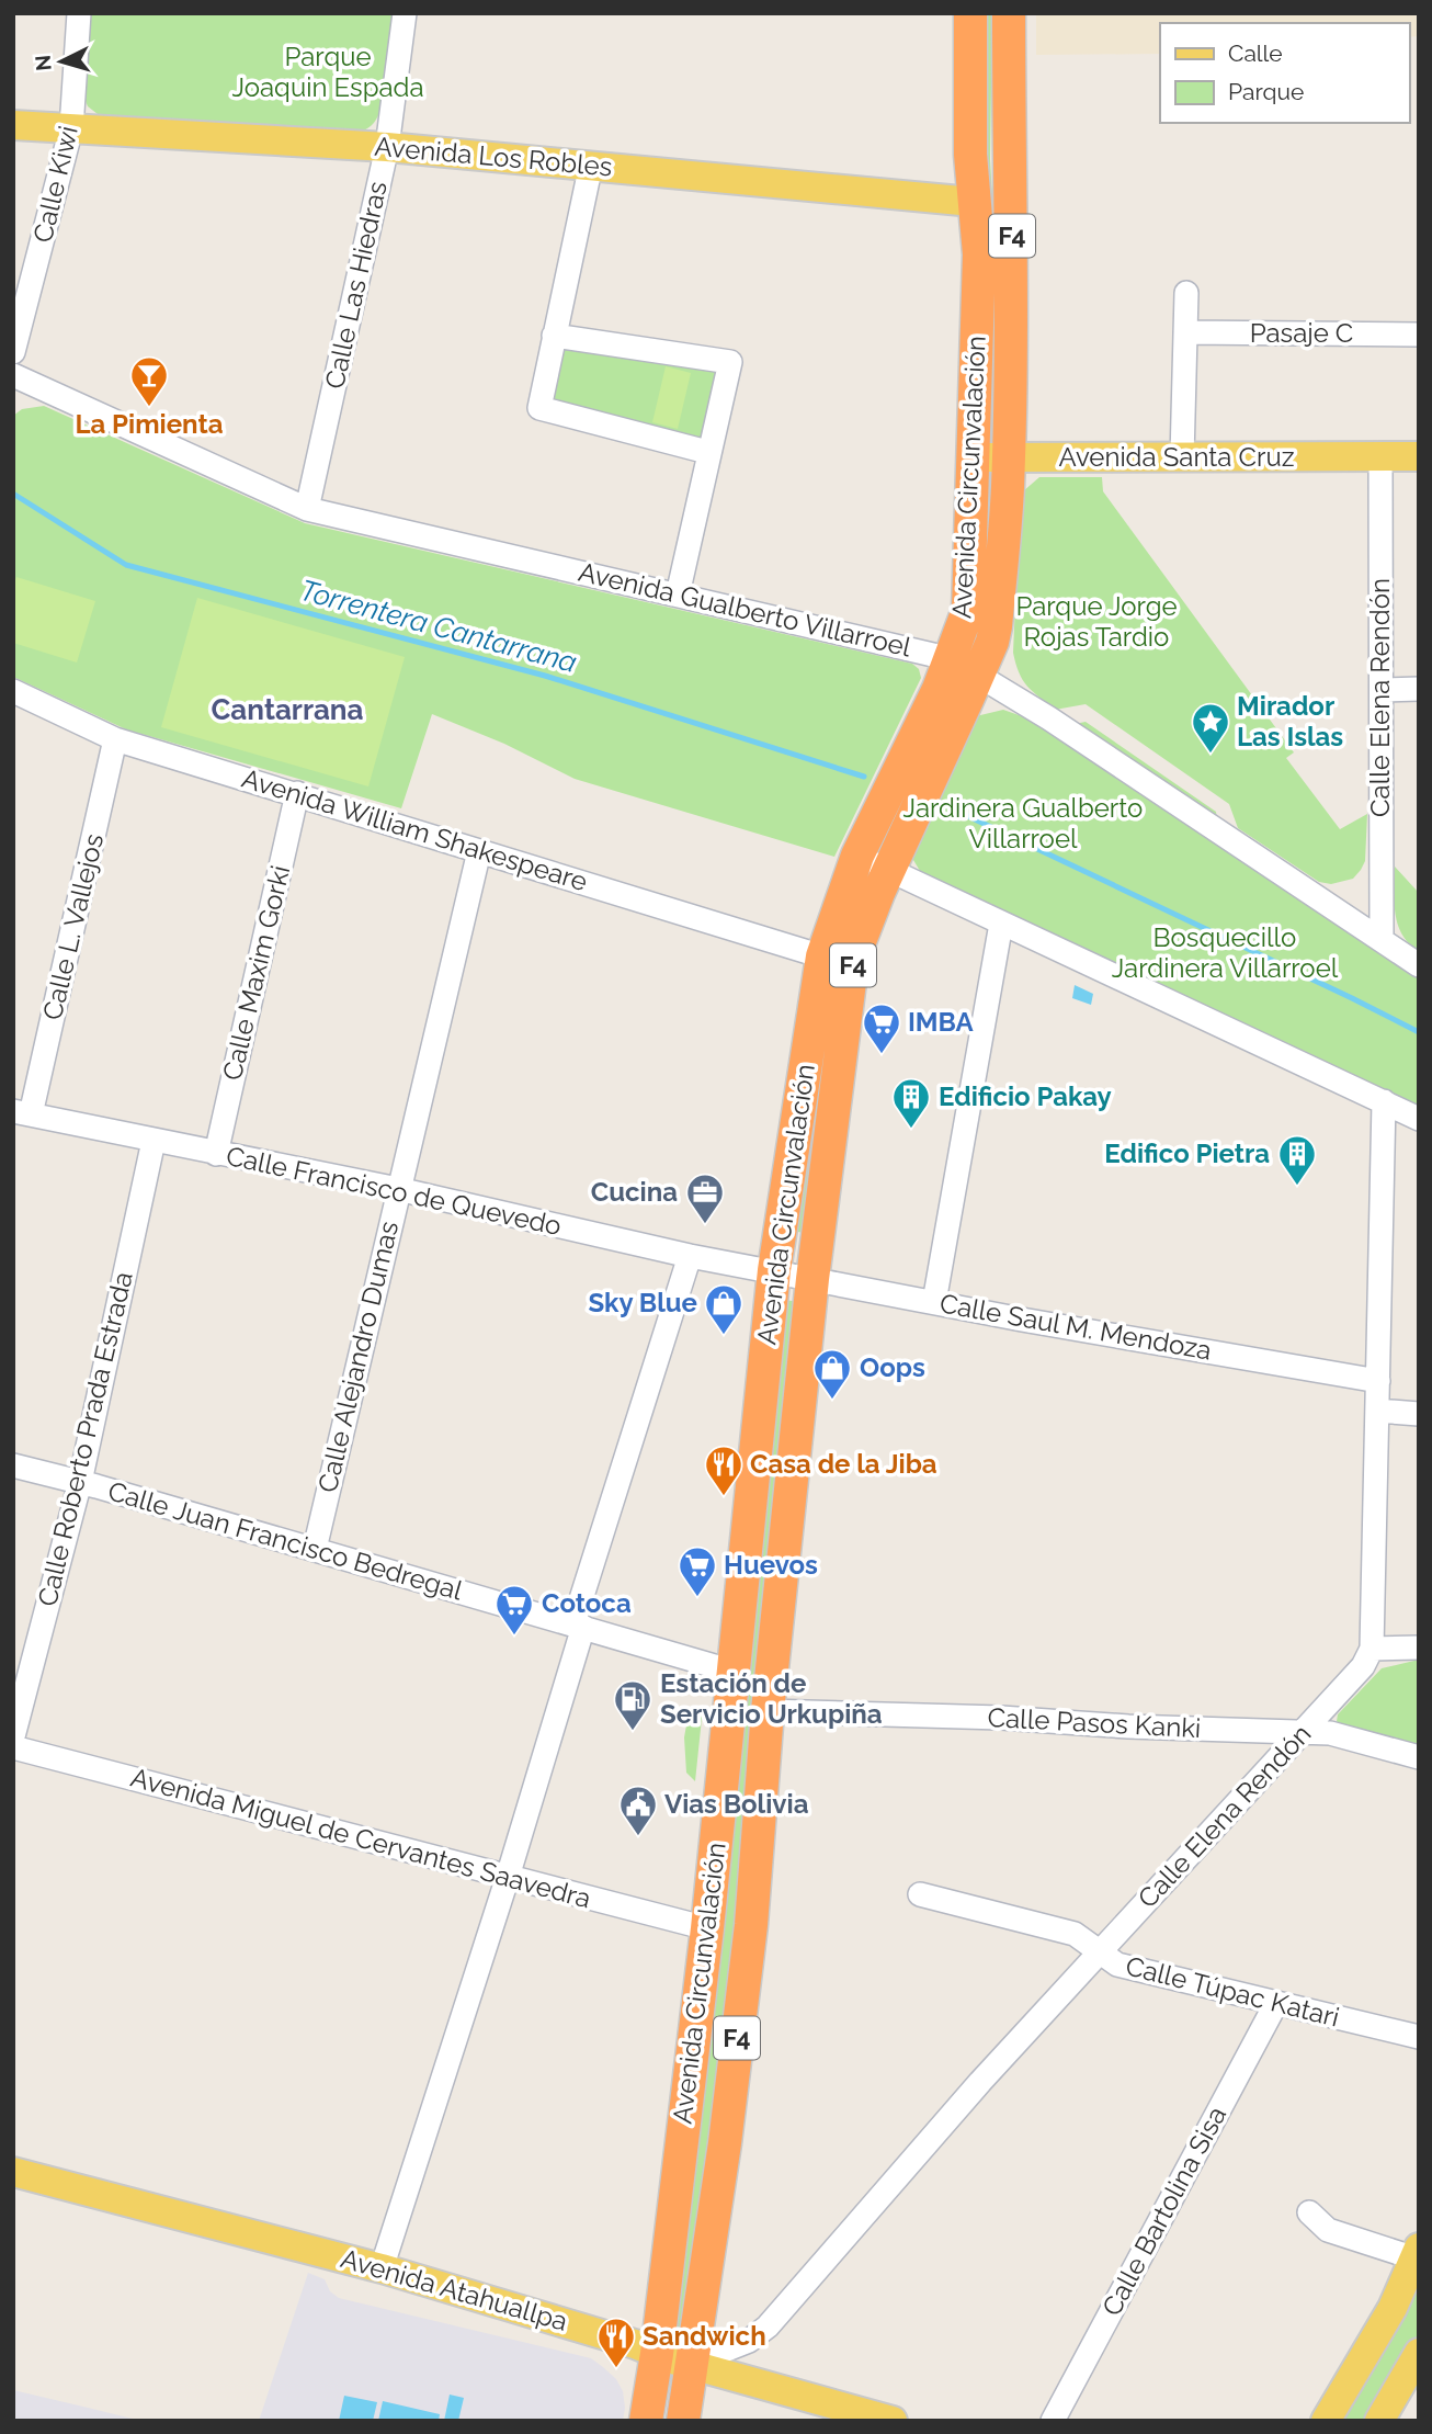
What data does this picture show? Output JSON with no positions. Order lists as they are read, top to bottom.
{
  "streets": {
    "highway": ["F4", "Avenida Circunvalación"],
    "main road": ["Avenida Los Robles", "Avenida Santa Cruz", "Avenida Atahuallpa"],
    "street": [
      "Calle Kiwi",
      "Calle Las Hiedras",
      "Pasaje C",
      "Avenida Gualberto Villarroel",
      "Calle Elena Rendón",
      "Avenida William Shakespeare",
      "Calle L. Vallejos",
      "Calle Maxim Gorki",
      "Calle Francisco de Quevedo",
      "Calle Saul M. Mendoza",
      "Calle Alejandro Dumas",
      "Calle Roberto Prada Estrada",
      "Calle Juan Francisco Bedregal",
      "Calle Pasos Kanki",
      "Avenida Miguel de Cervantes Saavedra",
      "Calle Túpac Katari",
      "Calle Bartolina Sisa"
    ]
  },
  "crossings": [
    ["Avenida Los Robles", "Calle Kiwi"],
    ["Avenida Los Robles", "Calle Las Hiedras"],
    ["Avenida Los Robles", "Avenida Circunvalación"],
    ["Calle Las Hiedras", "Avenida Gualberto Villarroel"],
    ["Avenida Santa Cruz", "Avenida Circunvalación"],
    ["Avenida Santa Cruz", "Calle Elena Rendón"],
    ["Avenida Circunvalación", "Avenida Gualberto Villarroel"],
    ["Avenida Circunvalación", "Calle Elena Rendón"],
    ["Avenida Circunvalación", "Avenida William Shakespeare"],
    ["Avenida Circunvalación", "Calle Francisco de Quevedo"],
    ["Avenida Circunvalación", "Calle Saul M. Mendoza"],
    ["Avenida Circunvalación", "Calle Juan Francisco Bedregal"],
    ["Avenida Circunvalación", "Calle Pasos Kanki"],
    ["Avenida Circunvalación", "Avenida Miguel de Cervantes Saavedra"],
    ["Avenida Circunvalación", "Avenida Atahuallpa"],
    ["Avenida Gualberto Villarroel", "Calle Elena Rendón"],
    ["Calle Elena Rendón", "Calle Pasos Kanki"],
    ["Calle Elena Rendón", "Calle Túpac Katari"],
    ["Calle Elena Rendón", "Avenida Atahuallpa"],
    ["Avenida William Shakespeare", "Calle L. Vallejos"],
    ["Avenida William Shakespeare", "Calle Maxim Gorki"],
    ["Avenida William Shakespeare", "Calle Alejandro Dumas"],
    ["Calle L. Vallejos", "Calle Francisco de Quevedo"],
    ["Calle Maxim Gorki", "Calle Francisco de Quevedo"],
    ["Calle Francisco de Quevedo", "Calle Saul M. Mendoza"],
    ["Calle Francisco de Quevedo", "Calle Alejandro Dumas"],
    ["Calle Francisco de Quevedo", "Calle Roberto Prada Estrada"],
    ["Calle Alejandro Dumas", "Calle Juan Francisco Bedregal"],
    ["Calle Roberto Prada Estrada", "Calle Juan Francisco Bedregal"],
    ["Calle Túpac Katari", "Calle Bartolina Sisa"]
  ],
  "districts": ["Cantarrana"],
  "water": ["Torrentera Cantarrana"],
  "parks": [
    "Parque Joaquin Espada",
    "Parque Jorge Rojas Tardio",
    "Jardinera Gualberto Villarroel",
    "Bosquecillo Jardinera Villarroel"
  ],
  "places": {
    "bar": ["La Pimienta"],
    "place": ["Mirador Las Islas"],
    "supermarket": ["IMBA", "Huevos", "Cotoca"],
    "building": ["Edificio Pakay", "Edifico Pietra"],
    "office": ["Cucina"],
    "shop": ["Sky Blue", "Oops"],
    "restaurant": ["Casa de la Jiba", "Sandwich"],
    "fuel station": ["Estación de Servicio Urkupiña"],
    "public building": ["Vias Bolivia"]
  },
  "legend": ["Calle", "Parque"],
  "north": "left"
}
